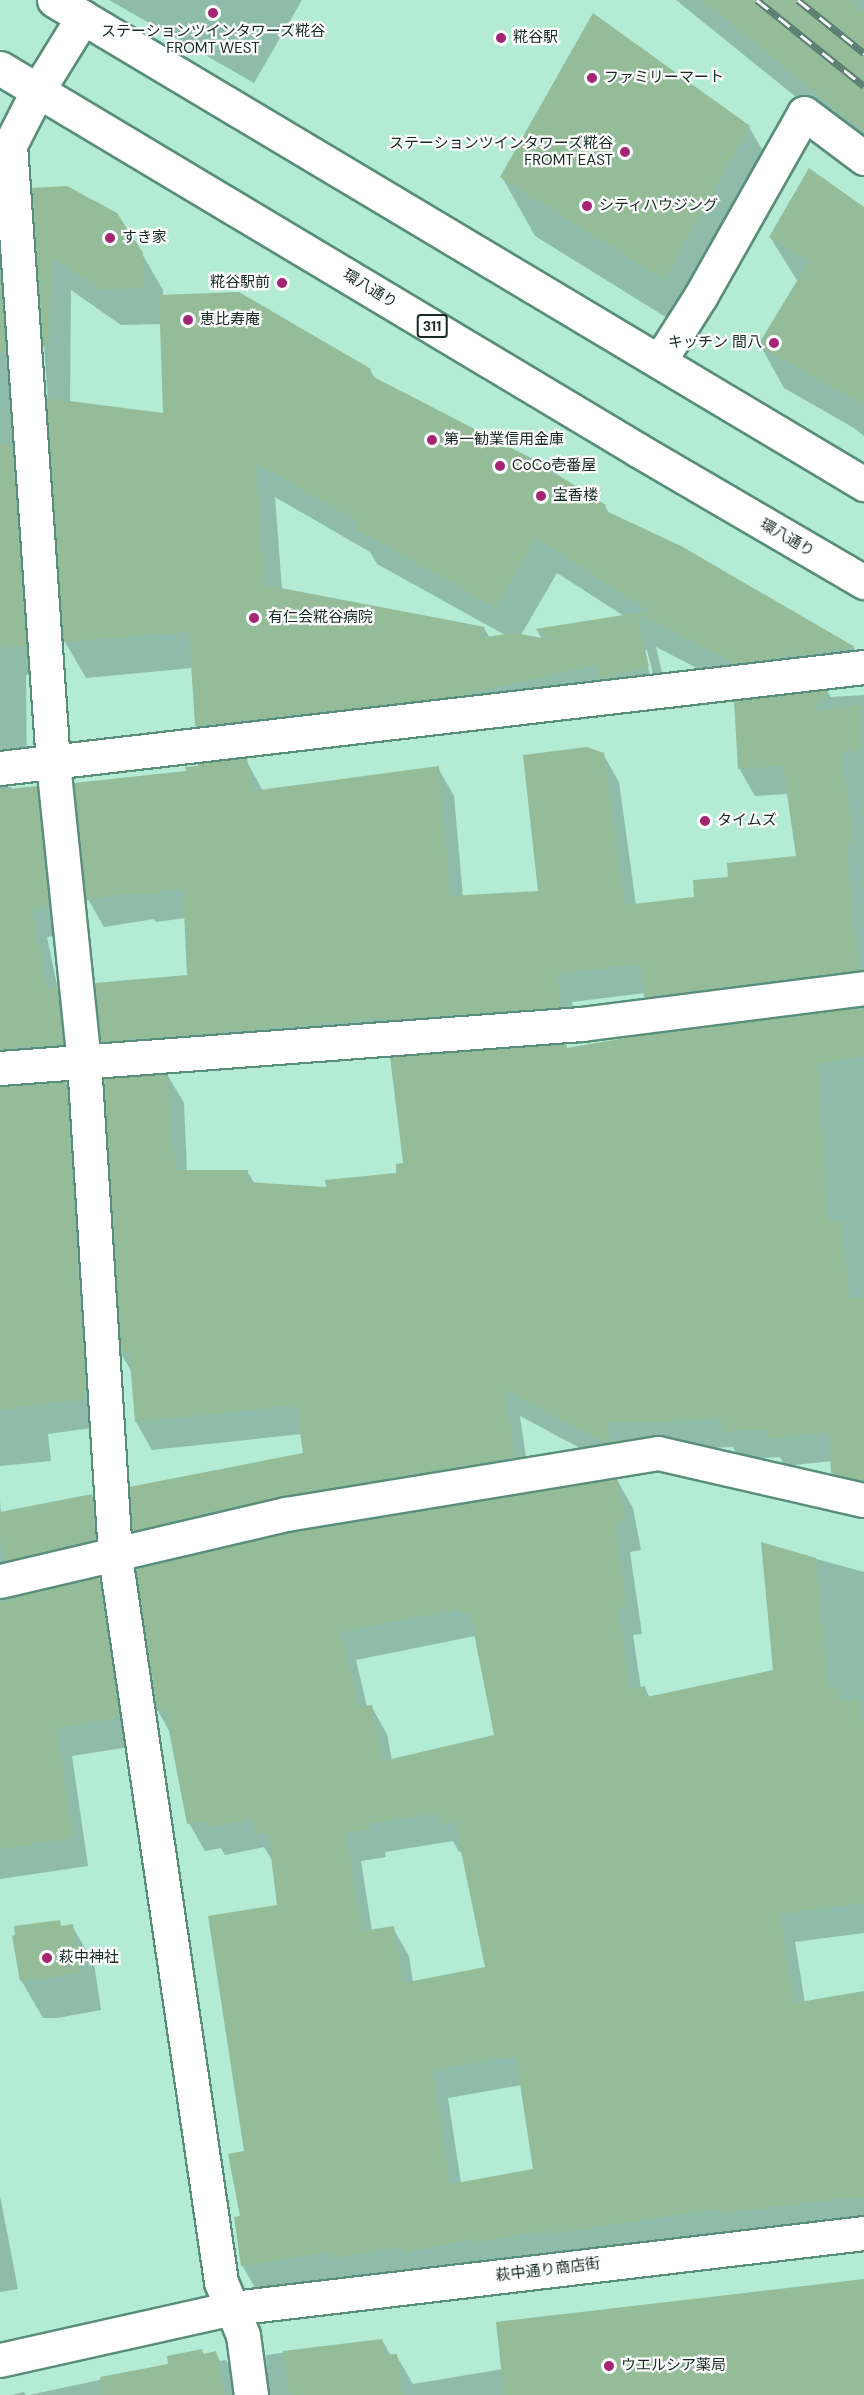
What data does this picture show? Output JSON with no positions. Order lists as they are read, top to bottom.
{
  "streets": {
    "street": ["環八通り", "311", "萩中通り商店街"]
  },
  "places": [
    "ステーションツインタワーズ糀谷 FROMT WEST",
    "糀谷駅",
    "ファミリーマート",
    "ステーションツインタワーズ糀谷 FROMT EAST",
    "シティハウジング",
    "すき家",
    "糀谷駅前",
    "恵比寿庵",
    "キッチン 間八",
    "第一勧業信用金庫",
    "CoCo壱番屋",
    "宝香楼",
    "有仁会糀谷病院",
    "タイムズ",
    "萩中神社",
    "ウエルシア薬局"
  ]
}
